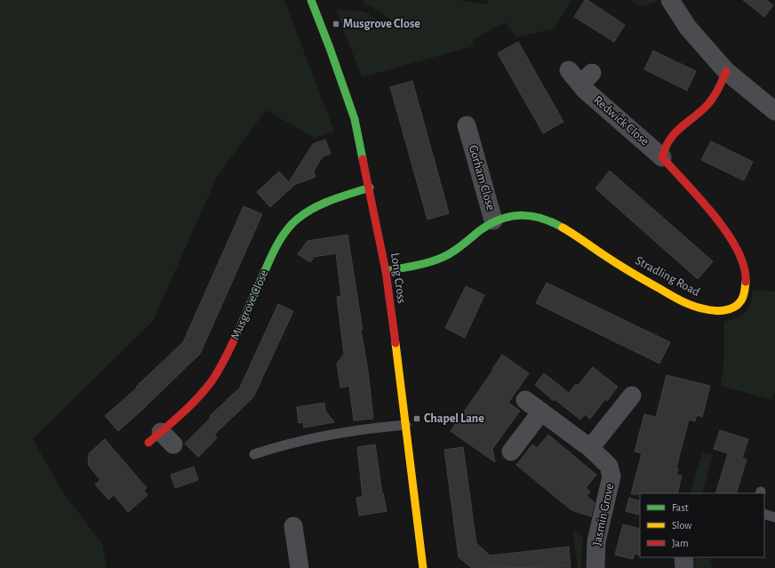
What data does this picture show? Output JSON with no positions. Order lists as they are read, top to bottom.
{
  "streets": {
    "street": [
      "Redwick Close",
      "Gorham Close",
      "Stradling Road",
      "Long Cross",
      "Musgrove Close",
      "Jasmin Grove"
    ]
  },
  "crossings": [
    ["Redwick Close", "Stradling Road"],
    ["Gorham Close", "Stradling Road"],
    ["Stradling Road", "Long Cross"],
    ["Long Cross", "Musgrove Close"]
  ],
  "places": {
    "transit": ["Musgrove Close", "Chapel Lane"]
  },
  "legend": ["Fast", "Slow", "Jam"]
}
